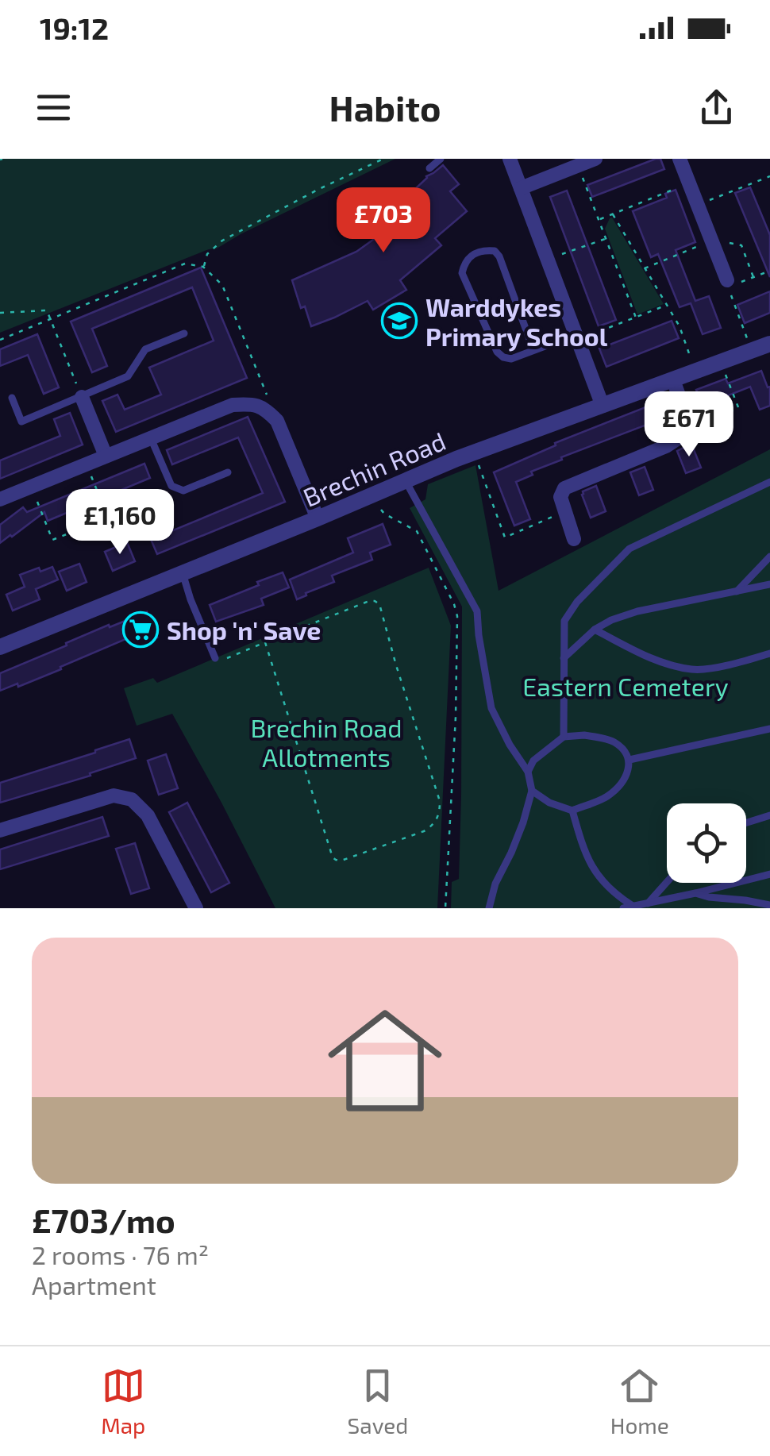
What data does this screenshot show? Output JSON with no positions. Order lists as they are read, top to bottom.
{
  "streets": {
    "street": ["Brechin Road"]
  },
  "parks": ["Eastern Cemetery", "Brechin Road Allotments"],
  "places": {
    "school or university": ["Warddykes Primary School"],
    "supermarket": ["Shop 'n' Save"]
  },
  "page": {
    "status": "19:12",
    "header": "Habito",
    "price": ["£703", "£671", "£1,160"],
    "list": [
      {
        "name": "£703/mo",
        "note": "2 rooms · 76 m² · Apartment"
      }
    ],
    "tabs": ["Map", "Saved", "Home"]
  }
}
